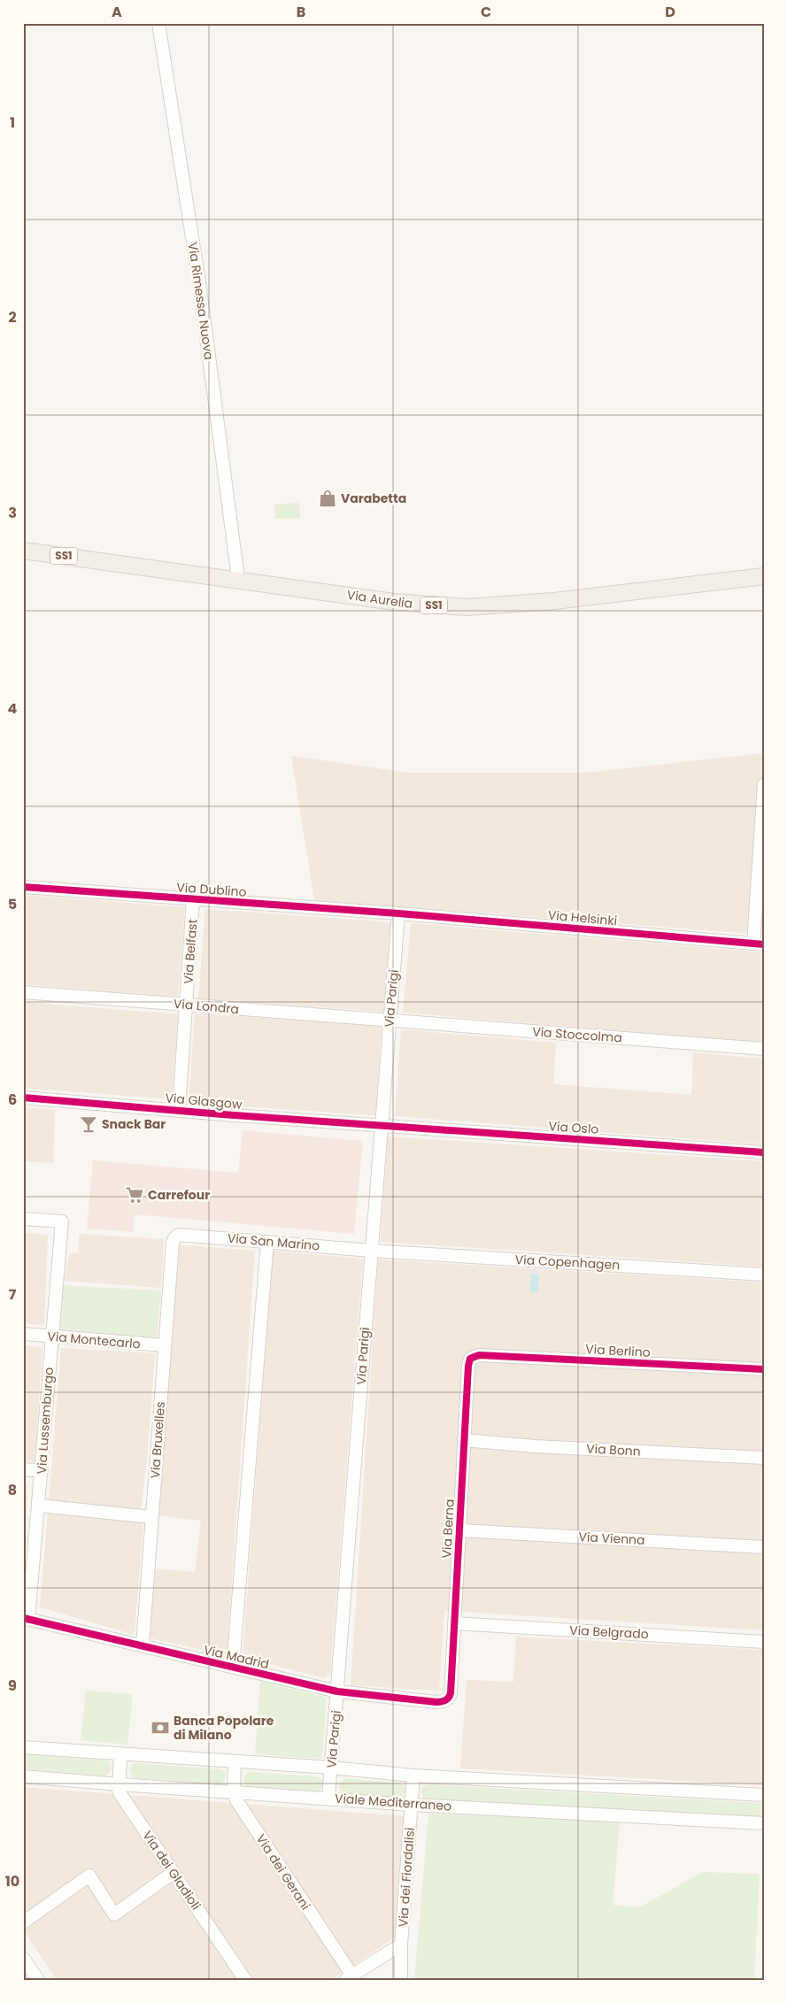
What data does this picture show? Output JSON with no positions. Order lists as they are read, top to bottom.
{
  "streets": {
    "main road": ["SS1", "Via Aurelia"],
    "street": [
      "Via Rimessa Nuova",
      "Via Dublino",
      "Via Helsinki",
      "Via Belfast",
      "Via Parigi",
      "Via Londra",
      "Via Stoccolma",
      "Via Glasgow",
      "Via Oslo",
      "Via San Marino",
      "Via Copenhagen",
      "Via Montecarlo",
      "Via Berlino",
      "Via Lussemburgo",
      "Via Bruxelles",
      "Via Bonn",
      "Via Berna",
      "Via Vienna",
      "Via Belgrado",
      "Via Madrid",
      "Viale Mediterraneo",
      "Via dei Gladioli",
      "Via dei Gerani",
      "Via dei Fiordalisi"
    ]
  },
  "crossings": [
    ["Via Rimessa Nuova", "Via Aurelia"],
    ["Via Dublino", "Via Helsinki"],
    ["Via Dublino", "Via Belfast"],
    ["Via Dublino", "Via Parigi"],
    ["Via Helsinki", "Via Parigi"],
    ["Via Belfast", "Via Londra"],
    ["Via Belfast", "Via Glasgow"],
    ["Via Parigi", "Via Londra"],
    ["Via Parigi", "Via Stoccolma"],
    ["Via Parigi", "Via Glasgow"],
    ["Via Parigi", "Via Oslo"],
    ["Via Parigi", "Via San Marino"],
    ["Via Parigi", "Via Copenhagen"],
    ["Via Parigi", "Via Madrid"],
    ["Via Parigi", "Viale Mediterraneo"],
    ["Via Londra", "Via Stoccolma"],
    ["Via Glasgow", "Via Oslo"],
    ["Via San Marino", "Via Copenhagen"],
    ["Via San Marino", "Via Bruxelles"],
    ["Via Montecarlo", "Via Lussemburgo"],
    ["Via Montecarlo", "Via Bruxelles"],
    ["Via Berlino", "Via Berna"],
    ["Via Lussemburgo", "Via Madrid"],
    ["Via Bruxelles", "Via Madrid"],
    ["Via Bonn", "Via Berna"],
    ["Via Berna", "Via Vienna"],
    ["Via Berna", "Via Belgrado"],
    ["Via Berna", "Via Madrid"],
    ["Viale Mediterraneo", "Via dei Gladioli"],
    ["Viale Mediterraneo", "Via dei Gerani"],
    ["Viale Mediterraneo", "Via dei Fiordalisi"]
  ],
  "places": {
    "shop": ["Varabetta"],
    "bar": ["Snack Bar"],
    "supermarket": ["Carrefour"],
    "bank": ["Banca Popolare di Milano"]
  },
  "grid": {
    "columns": [
      "A",
      "B",
      "C",
      "D"
    ],
    "rows": [
      "1",
      "2",
      "3",
      "4",
      "5",
      "6",
      "7",
      "8",
      "9",
      "10"
    ]
  }
}
